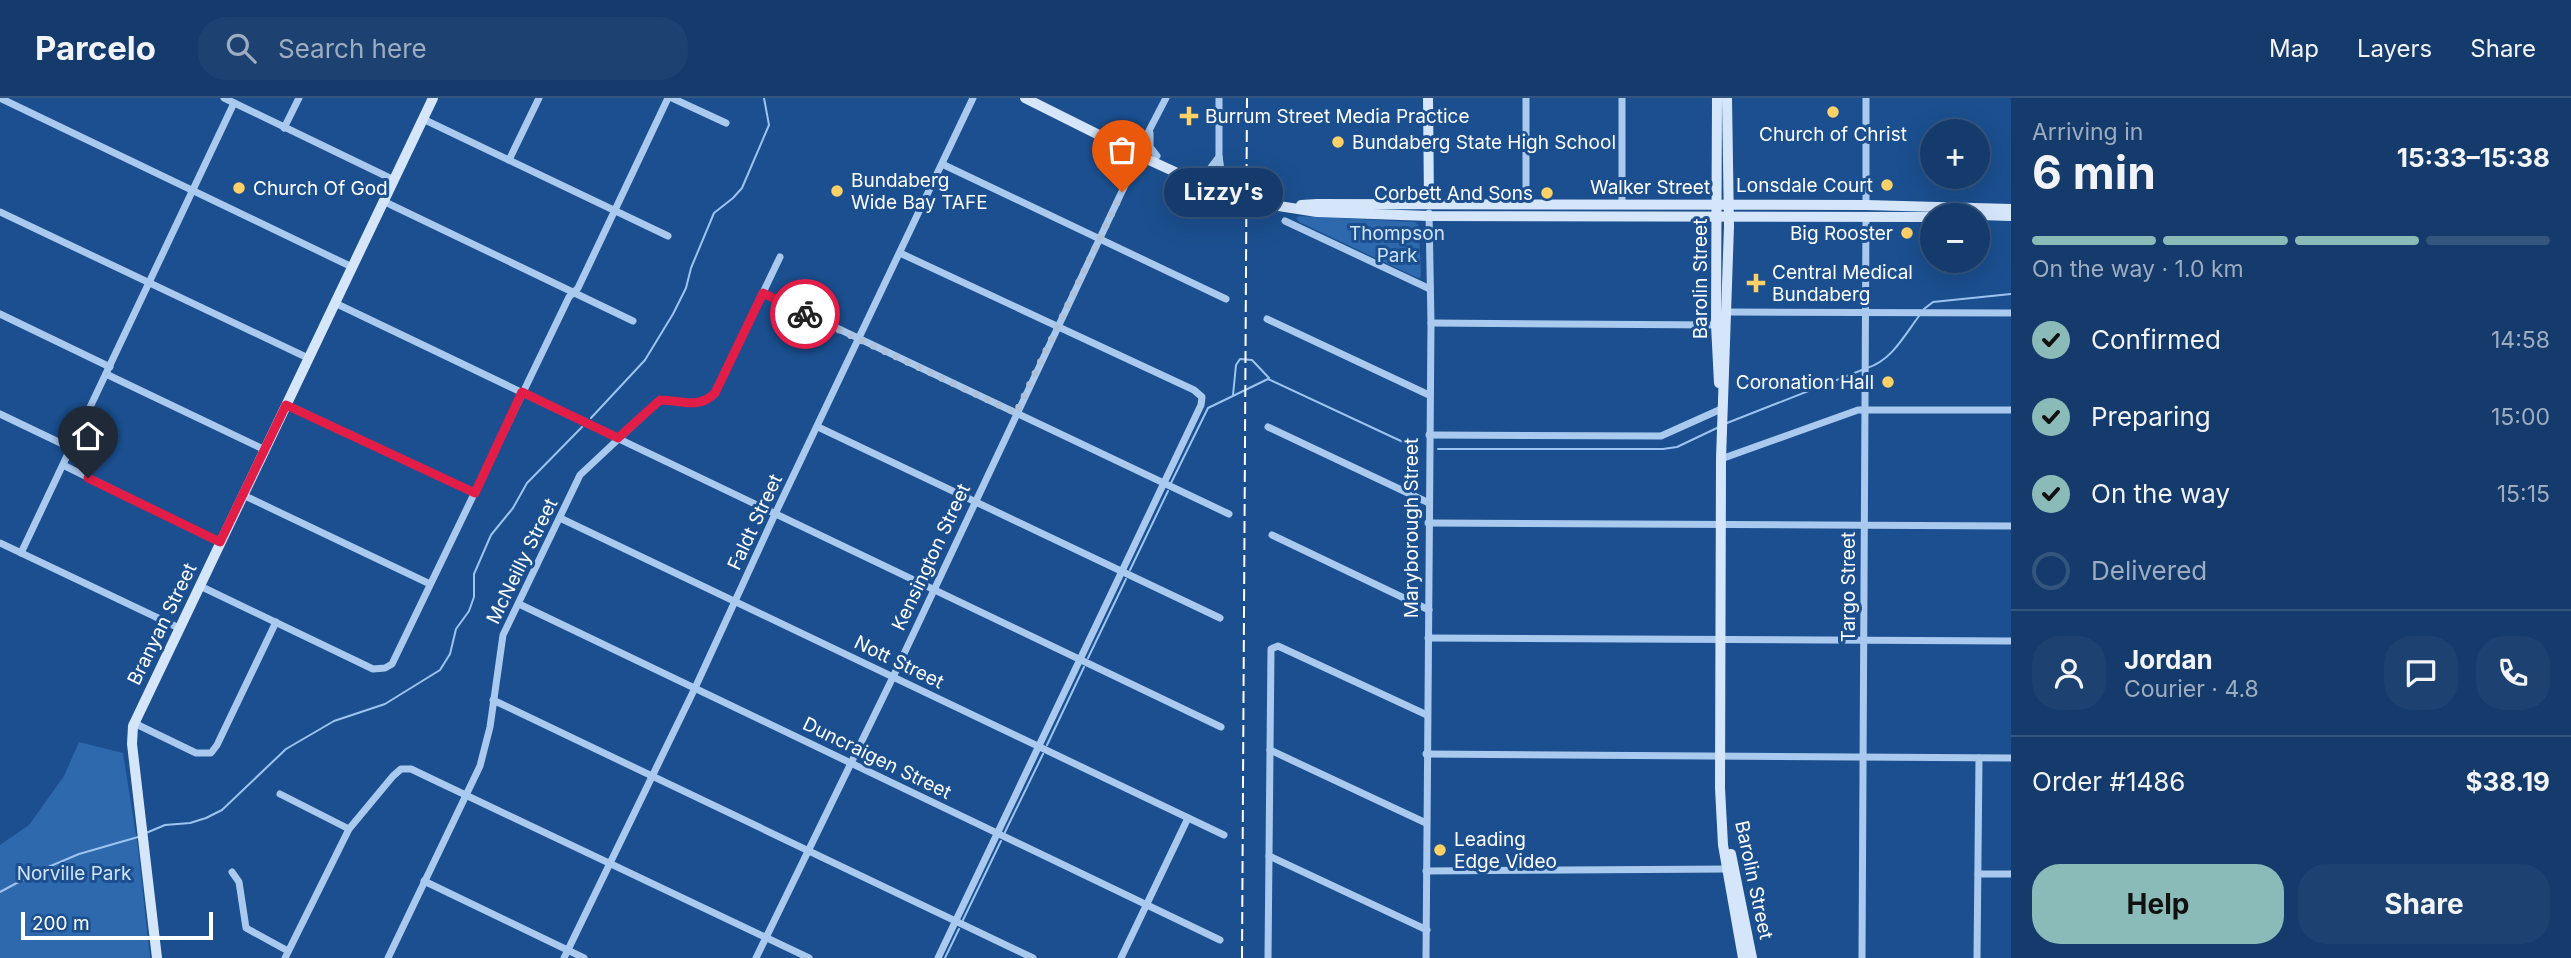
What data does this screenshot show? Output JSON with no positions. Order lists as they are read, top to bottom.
{
  "streets": {
    "main road": [
      "Walker Street",
      "Barolin Street",
      "Maryborough Street",
      "Branyan Street"
    ],
    "street": [
      "Faldt Street",
      "Kensington Street",
      "McNeilly Street",
      "Targo Street",
      "Nott Street",
      "Duncraigen Street"
    ]
  },
  "crossings": [
    ["Walker Street", "Barolin Street"],
    ["Walker Street", "Maryborough Street"],
    ["Walker Street", "Targo Street"],
    ["Faldt Street", "Nott Street"],
    ["Faldt Street", "Duncraigen Street"],
    ["Kensington Street", "Nott Street"],
    ["Kensington Street", "Duncraigen Street"],
    ["McNeilly Street", "Nott Street"],
    ["McNeilly Street", "Duncraigen Street"]
  ],
  "parks": ["Thompson Park", "Norville Park"],
  "places": {
    "other": [
      "Church of Christ",
      "Bundaberg State High School",
      "Lonsdale Court",
      "Church Of God",
      "Bundaberg Wide Bay TAFE",
      "Lizzy's",
      "Corbett And Sons",
      "Big Rooster",
      "Coronation Hall",
      "Leading Edge Video"
    ],
    "health": ["Burrum Street Media Practice", "Central Medical Bundaberg"]
  },
  "scale_bar": "200 m",
  "page": {
    "header": "Parcelo",
    "search": "Search here",
    "nav": ["Map", "Layers", "Share"],
    "heading": ["6 min", "Arriving in", "15:33–15:38"],
    "panel": [
      "Jordan",
      "Courier · 4.8",
      "Order #1486",
      "$38.19"
    ],
    "map_buttons": ["+", "−"],
    "bubble": "Lizzy's",
    "bar": "On the way · 1.0 km",
    "list": [
      ["Confirmed", "14:58"],
      ["Preparing", "15:00"],
      ["On the way", "15:15"],
      "Delivered"
    ],
    "buttons": ["Help", "Share"],
    "scale": "200 m"
  }
}
